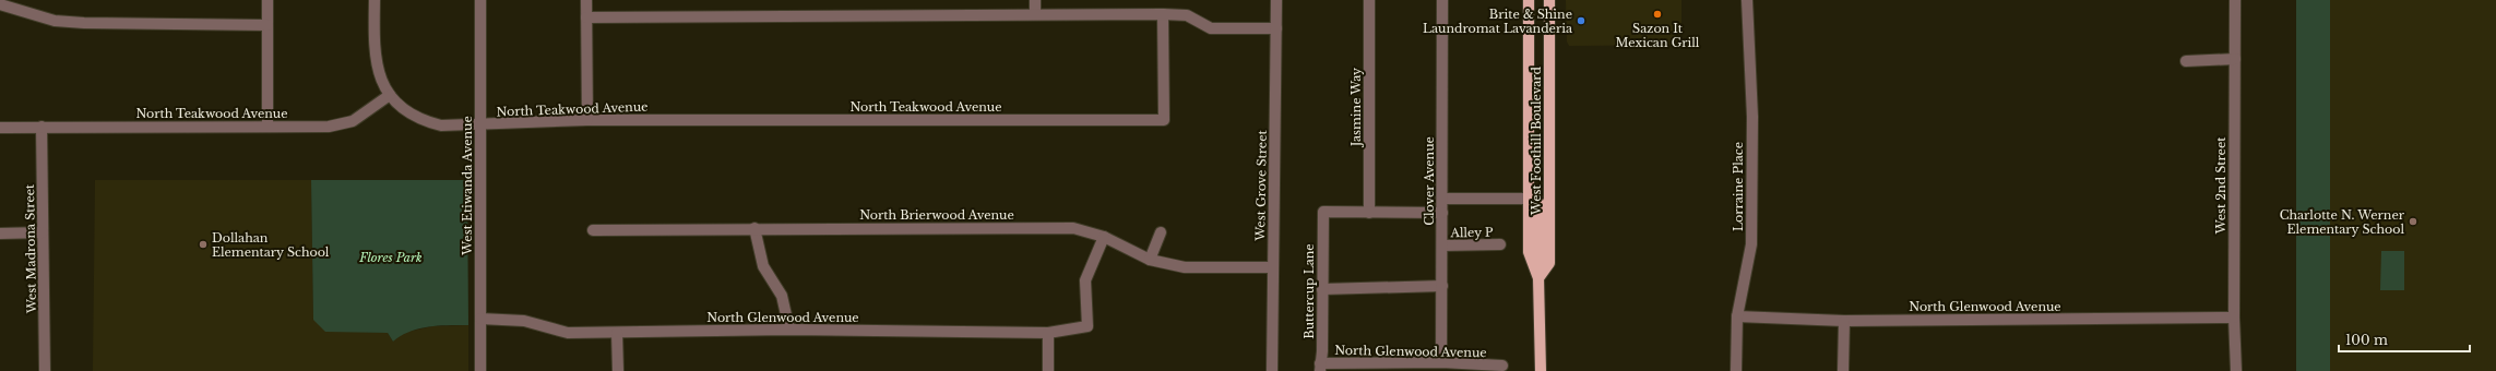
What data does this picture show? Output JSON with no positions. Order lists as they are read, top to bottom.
{
  "streets": {
    "main road": ["West Foothill Boulevard"],
    "street": [
      "North Teakwood Avenue",
      "Jasmine Way",
      "Clover Avenue",
      "West Etiwanda Avenue",
      "West Grove Street",
      "West 2nd Street",
      "Lorraine Place",
      "North Brierwood Avenue",
      "Alley P",
      "West Madrona Street",
      "Buttercup Lane",
      "North Glenwood Avenue"
    ]
  },
  "crossings": [
    ["North Teakwood Avenue", "West Etiwanda Avenue"],
    ["North Teakwood Avenue", "West Madrona Street"],
    ["Jasmine Way", "Buttercup Lane"],
    ["Clover Avenue", "Alley P"],
    ["Clover Avenue", "North Glenwood Avenue"],
    ["West Etiwanda Avenue", "North Glenwood Avenue"],
    ["West Grove Street", "North Brierwood Avenue"],
    ["West 2nd Street", "North Glenwood Avenue"],
    ["Lorraine Place", "North Glenwood Avenue"],
    ["North Brierwood Avenue", "North Glenwood Avenue"],
    ["Buttercup Lane", "North Glenwood Avenue"]
  ],
  "parks": ["Flores Park"],
  "places": [
    "Sazon It Mexican Grill",
    "Brite & Shine Laundromat Lavanderia",
    "Charlotte N. Werner Elementary School",
    "Dollahan Elementary School"
  ],
  "scale_bar": "100 m"
}
